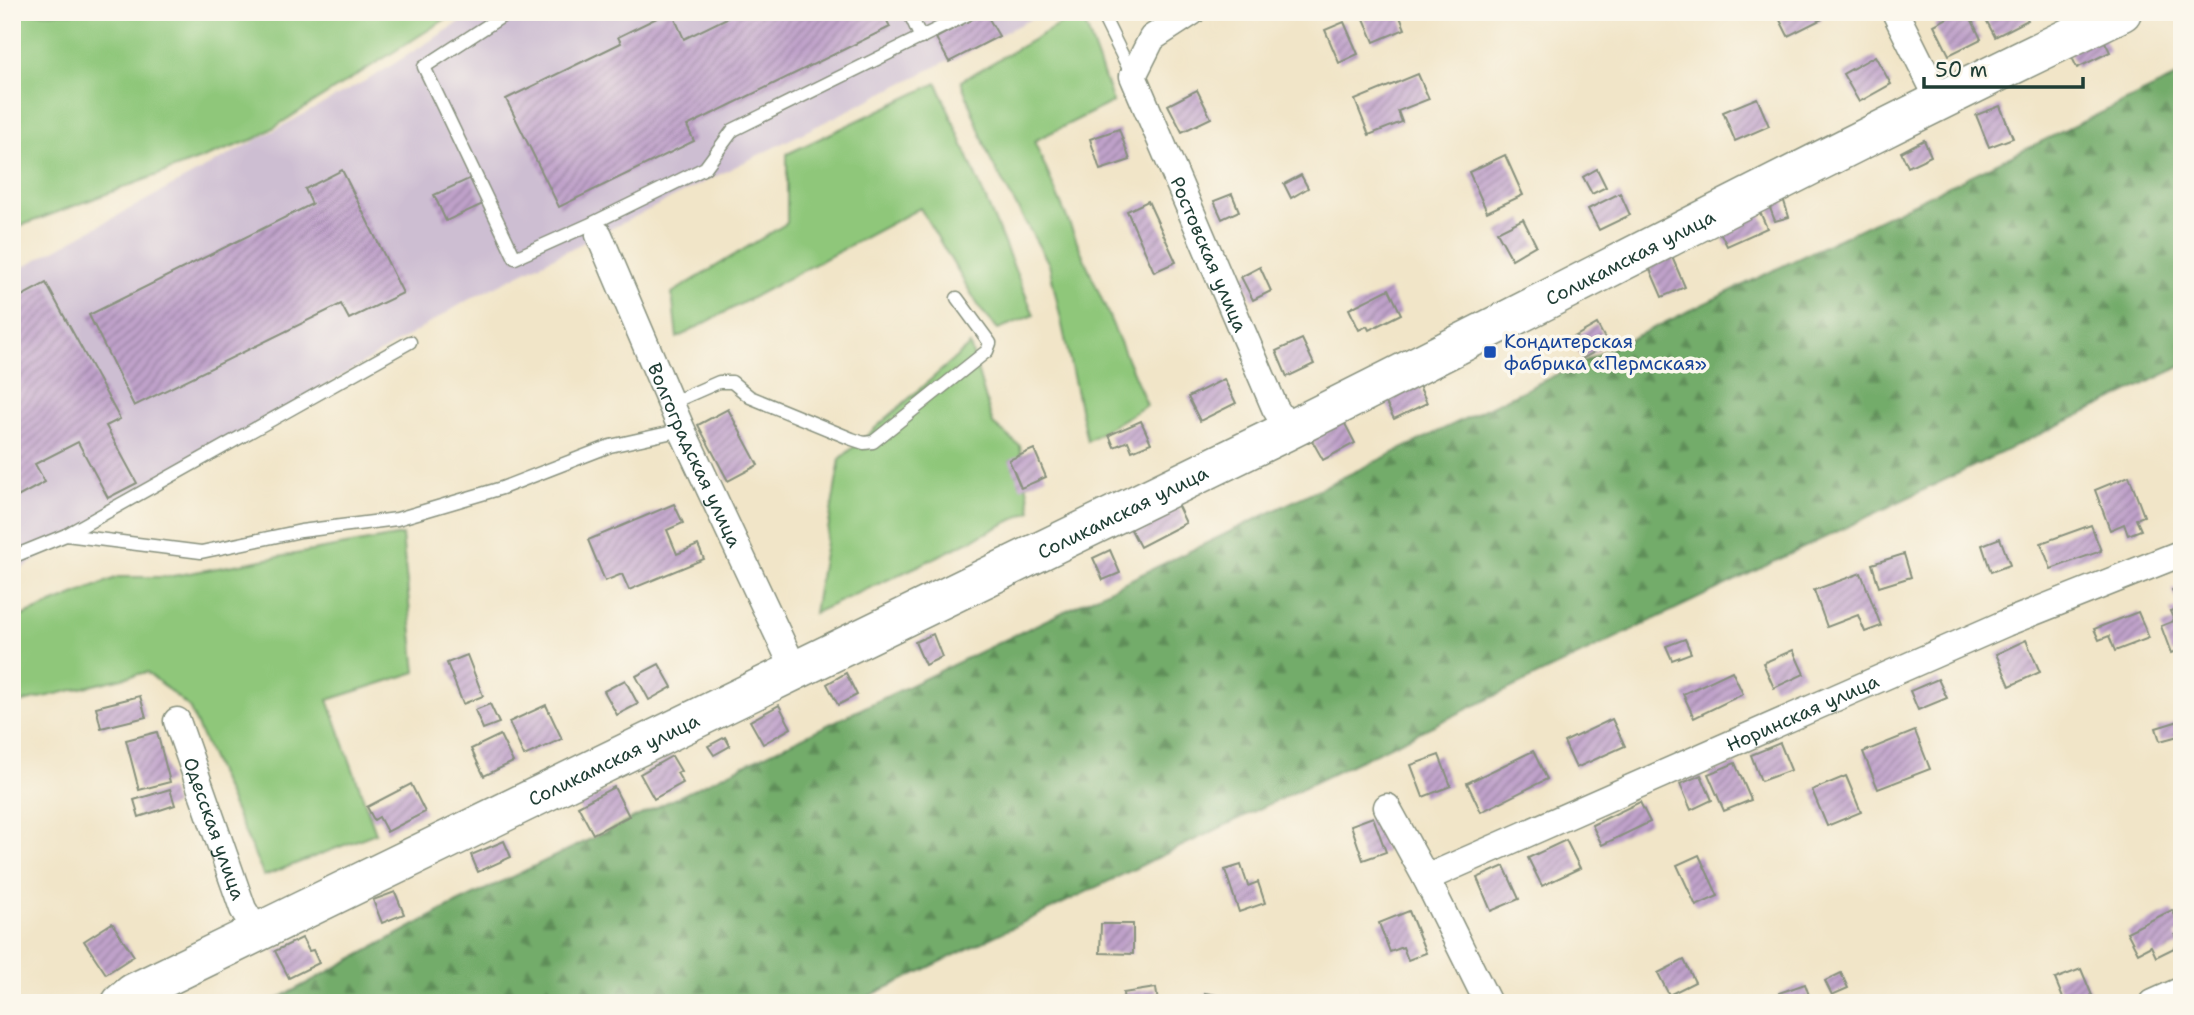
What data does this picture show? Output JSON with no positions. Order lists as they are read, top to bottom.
{
  "streets": {
    "main road": ["Соликамская улица"],
    "street": [
      "Ростовская улица",
      "Волгоградская улица",
      "Норинская улица",
      "Одесская улица"
    ]
  },
  "crossings": [
    ["Ростовская улица", "Соликамская улица"],
    ["Соликамская улица", "Волгоградская улица"],
    ["Соликамская улица", "Одесская улица"]
  ],
  "places": {
    "transit": ["Кондитерская фабрика «Пермская»"]
  },
  "scale_bar": "50 m"
}
